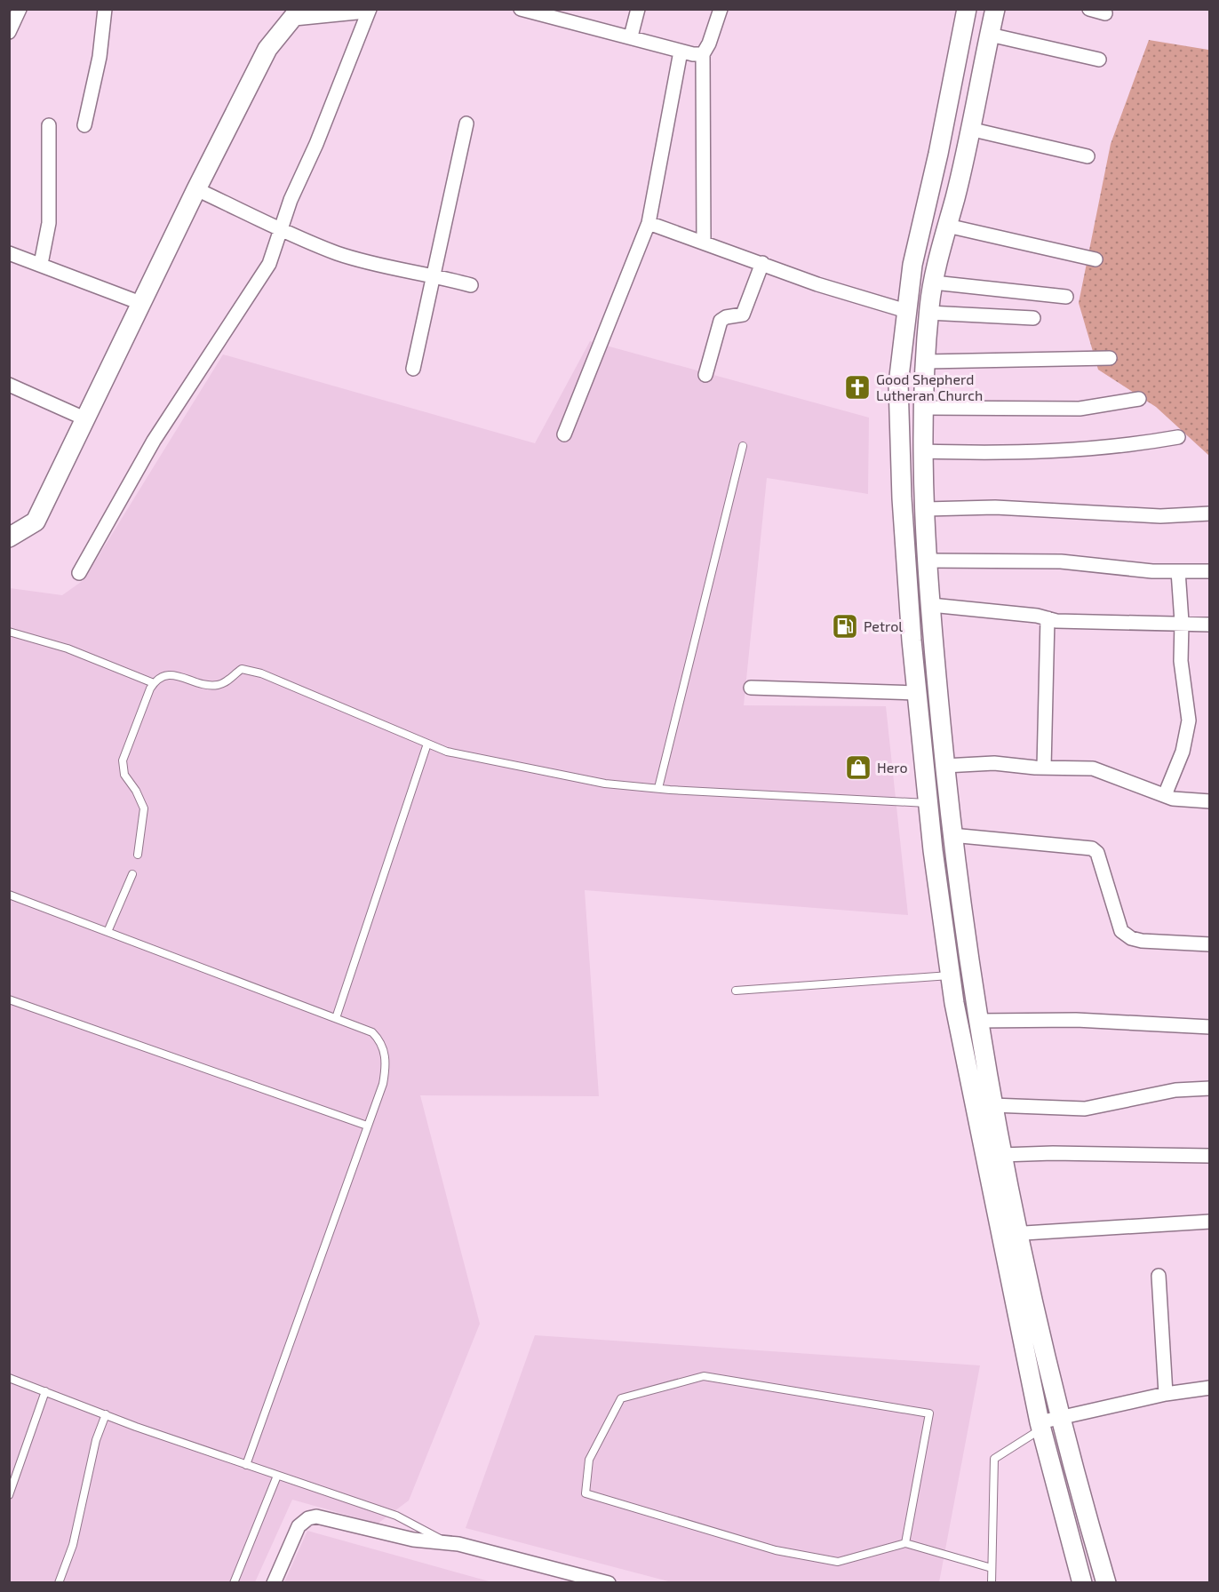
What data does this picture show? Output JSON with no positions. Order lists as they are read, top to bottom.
{
  "places": {
    "church": ["Good Shepherd Lutheran Church"],
    "fuel station": ["Petrol"],
    "shop": ["Hero"]
  }
}
